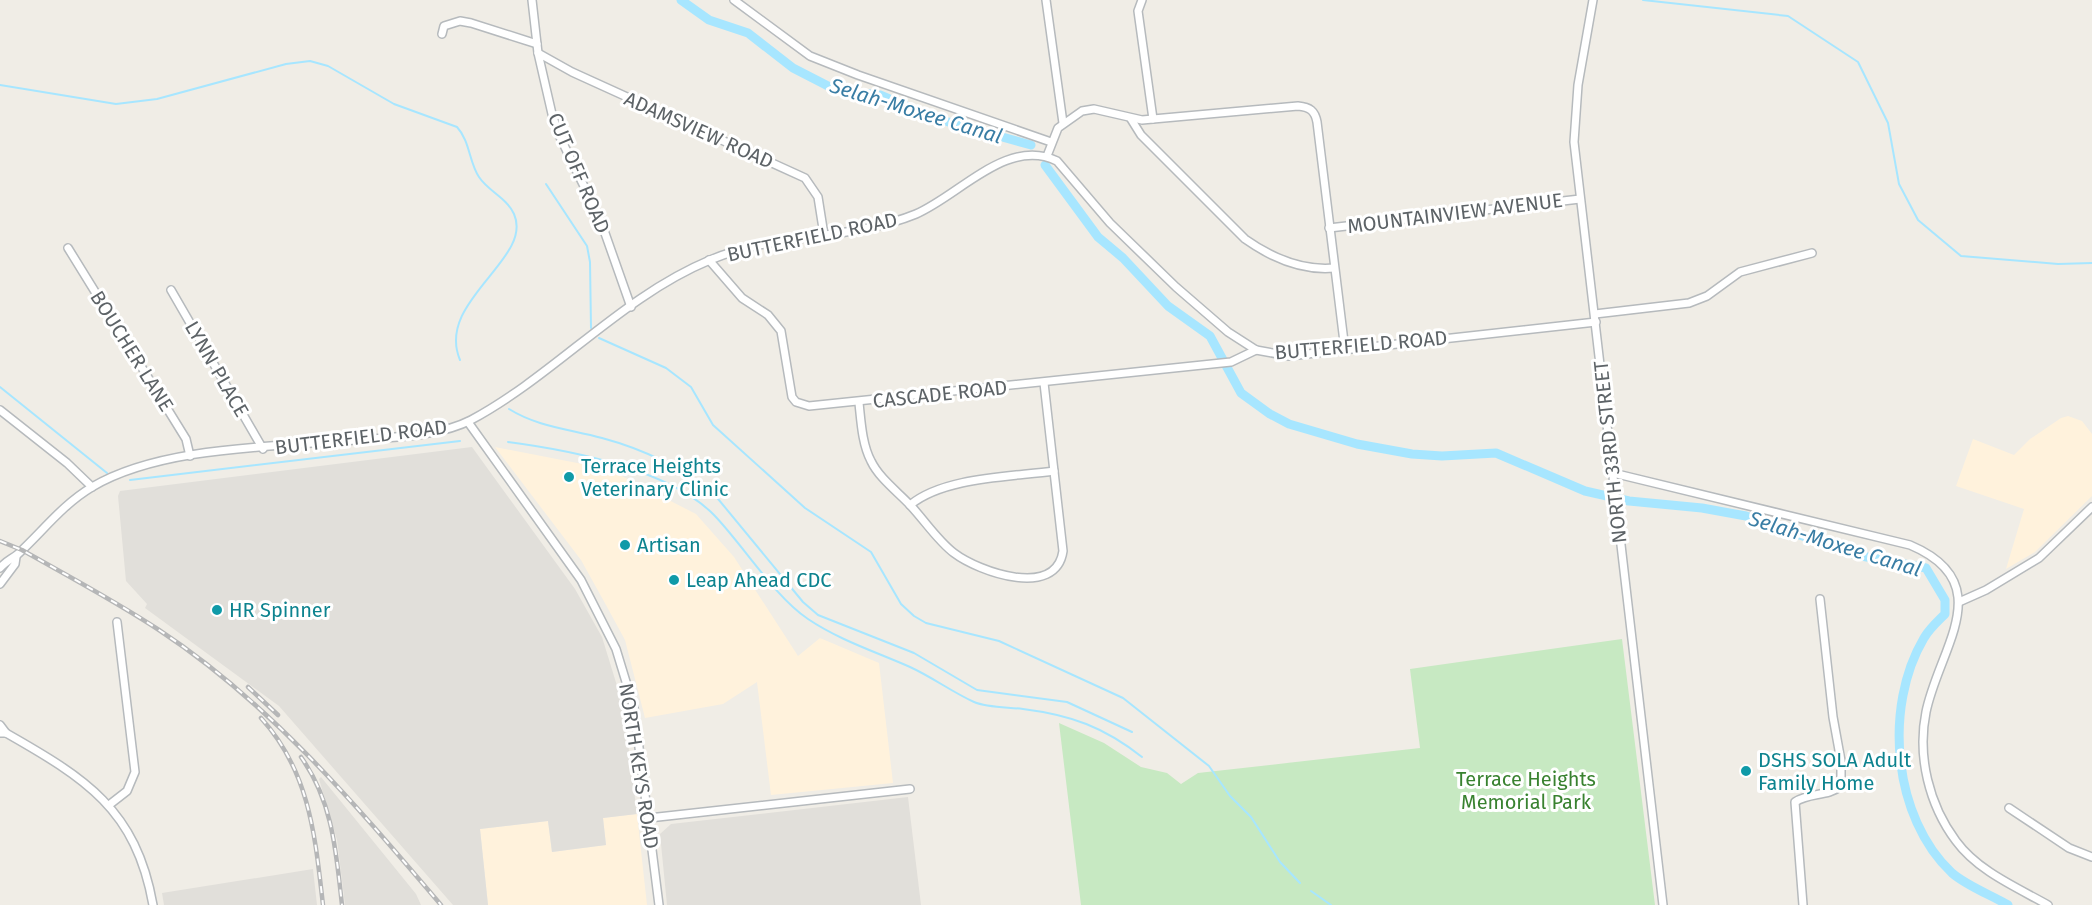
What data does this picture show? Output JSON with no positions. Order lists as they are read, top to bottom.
{
  "streets": {
    "street": [
      "ADAMSVIEW ROAD",
      "CUT OFF ROAD",
      "MOUNTAINVIEW AVENUE",
      "BUTTERFIELD ROAD",
      "BOUCHER LANE",
      "LYNN PLACE",
      "CASCADE ROAD",
      "NORTH 33RD STREET",
      "NORTH KEYS ROAD"
    ]
  },
  "crossings": [
    ["ADAMSVIEW ROAD", "CUT OFF ROAD"],
    ["ADAMSVIEW ROAD", "BUTTERFIELD ROAD"],
    ["CUT OFF ROAD", "BUTTERFIELD ROAD"],
    ["MOUNTAINVIEW AVENUE", "NORTH 33RD STREET"],
    ["BUTTERFIELD ROAD", "BOUCHER LANE"],
    ["BUTTERFIELD ROAD", "LYNN PLACE"],
    ["BUTTERFIELD ROAD", "CASCADE ROAD"],
    ["BUTTERFIELD ROAD", "NORTH 33RD STREET"],
    ["BUTTERFIELD ROAD", "NORTH KEYS ROAD"]
  ],
  "water": ["Selah-Moxee Canal"],
  "parks": ["Terrace Heights Memorial Park"],
  "places": [
    "Terrace Heights Veterinary Clinic",
    "Artisan",
    "Leap Ahead CDC",
    "HR Spinner",
    "DSHS SOLA Adult Family Home"
  ]
}
